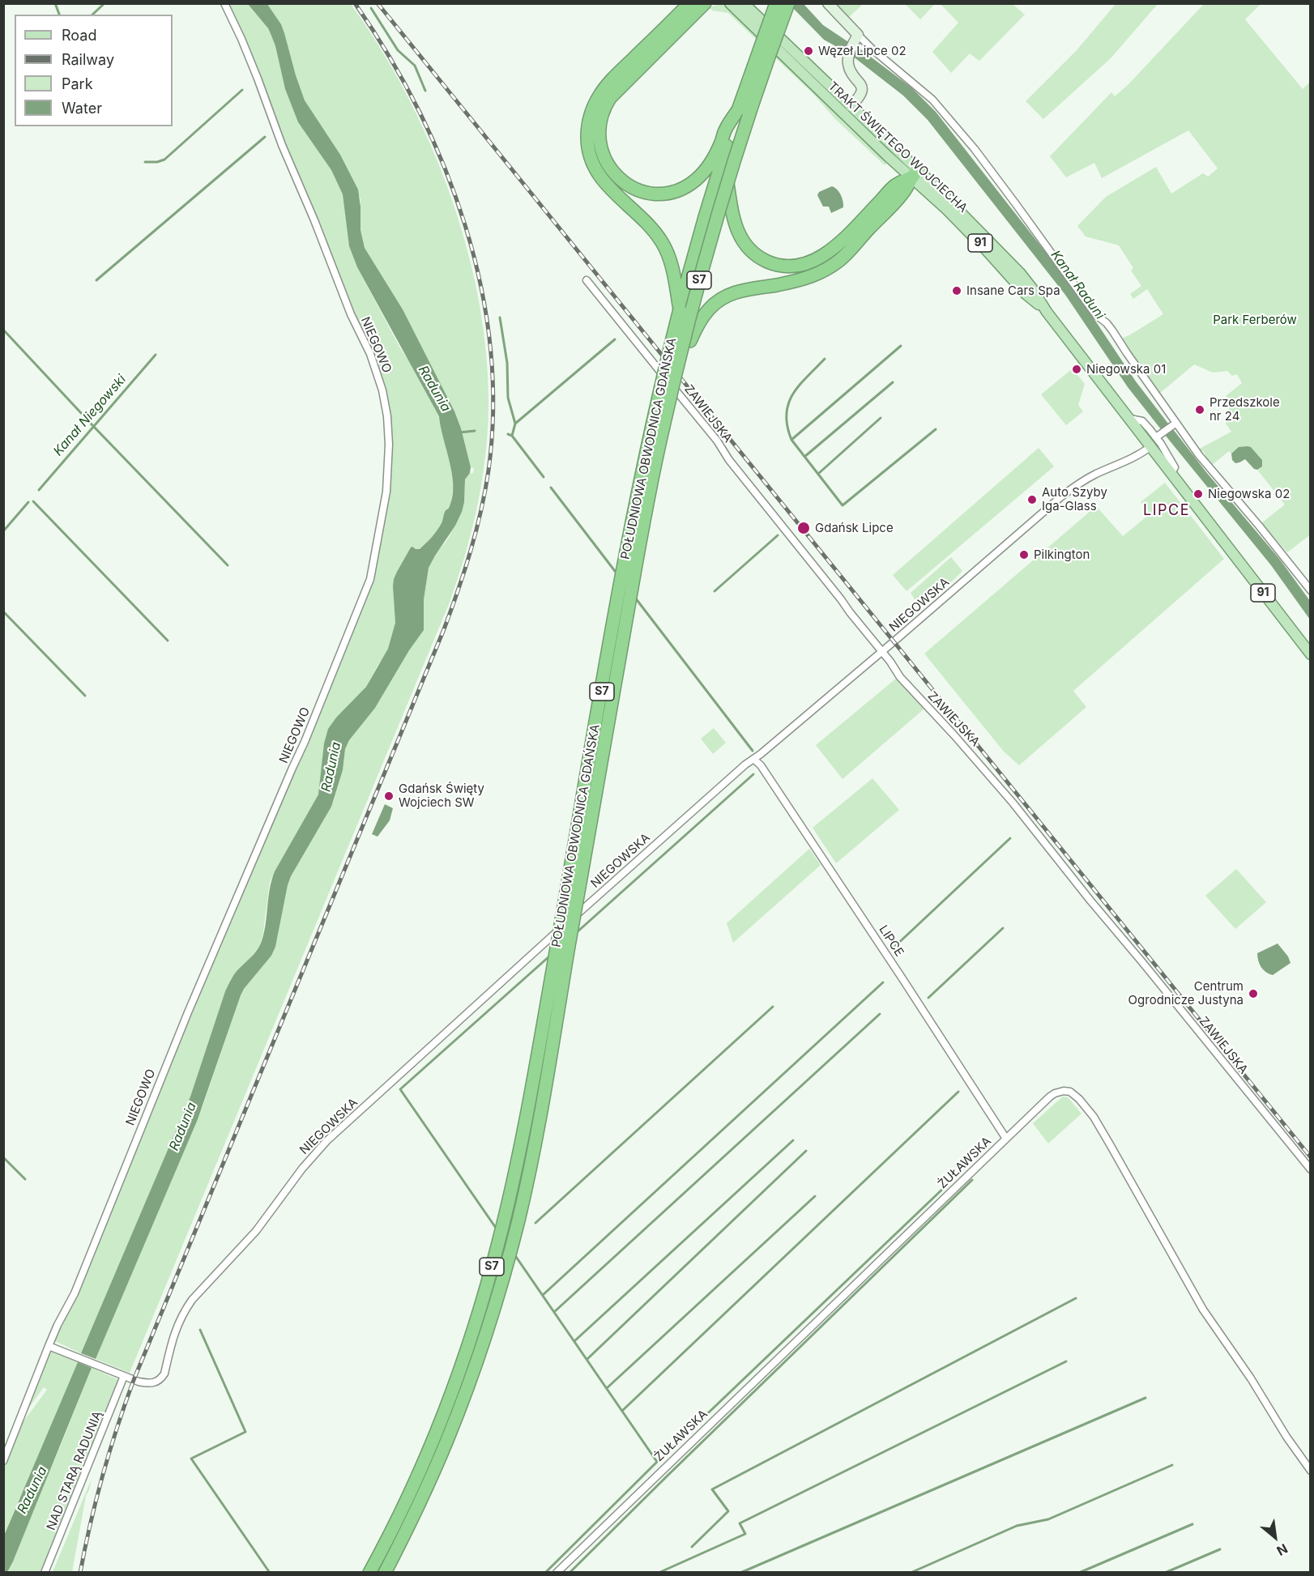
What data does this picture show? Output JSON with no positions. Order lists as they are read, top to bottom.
{
  "streets": {
    "highway": ["S7", "POŁUDNIOWA OBWODNICA GDAŃSKA"],
    "main road": ["TRAKT ŚWIĘTEGO WOJCIECHA", "91"],
    "street": [
      "NIEGOWO",
      "ZAWIEJSKA",
      "NIEGOWSKA",
      "LIPCE",
      "ŻUŁAWSKA",
      "NAD STARĄ RADUNIĄ"
    ]
  },
  "crossings": [
    ["TRAKT ŚWIĘTEGO WOJCIECHA", "NIEGOWSKA"],
    ["NIEGOWO", "NIEGOWSKA"],
    ["ZAWIEJSKA", "NIEGOWSKA"],
    ["NIEGOWSKA", "LIPCE"],
    ["NIEGOWSKA", "NAD STARĄ RADUNIĄ"],
    ["LIPCE", "ŻUŁAWSKA"]
  ],
  "districts": ["LIPCE"],
  "water": ["Kanał Raduni", "Radunia", "Kanał Niegowski"],
  "parks": ["Park Ferberów"],
  "places": [
    "Węzeł Lipce 02",
    "Insane Cars Spa",
    "Niegowska 01",
    "Przedszkole nr 24",
    "Niegowska 02",
    "Auto Szyby Iga-Glass",
    "Gdańsk Lipce",
    "Pilkington",
    "Gdańsk Święty Wojciech SW",
    "Centrum Ogrodnicze Justyna"
  ],
  "legend": [
    "Road",
    "Railway",
    "Park",
    "Water"
  ],
  "north": "bottom right"
}
